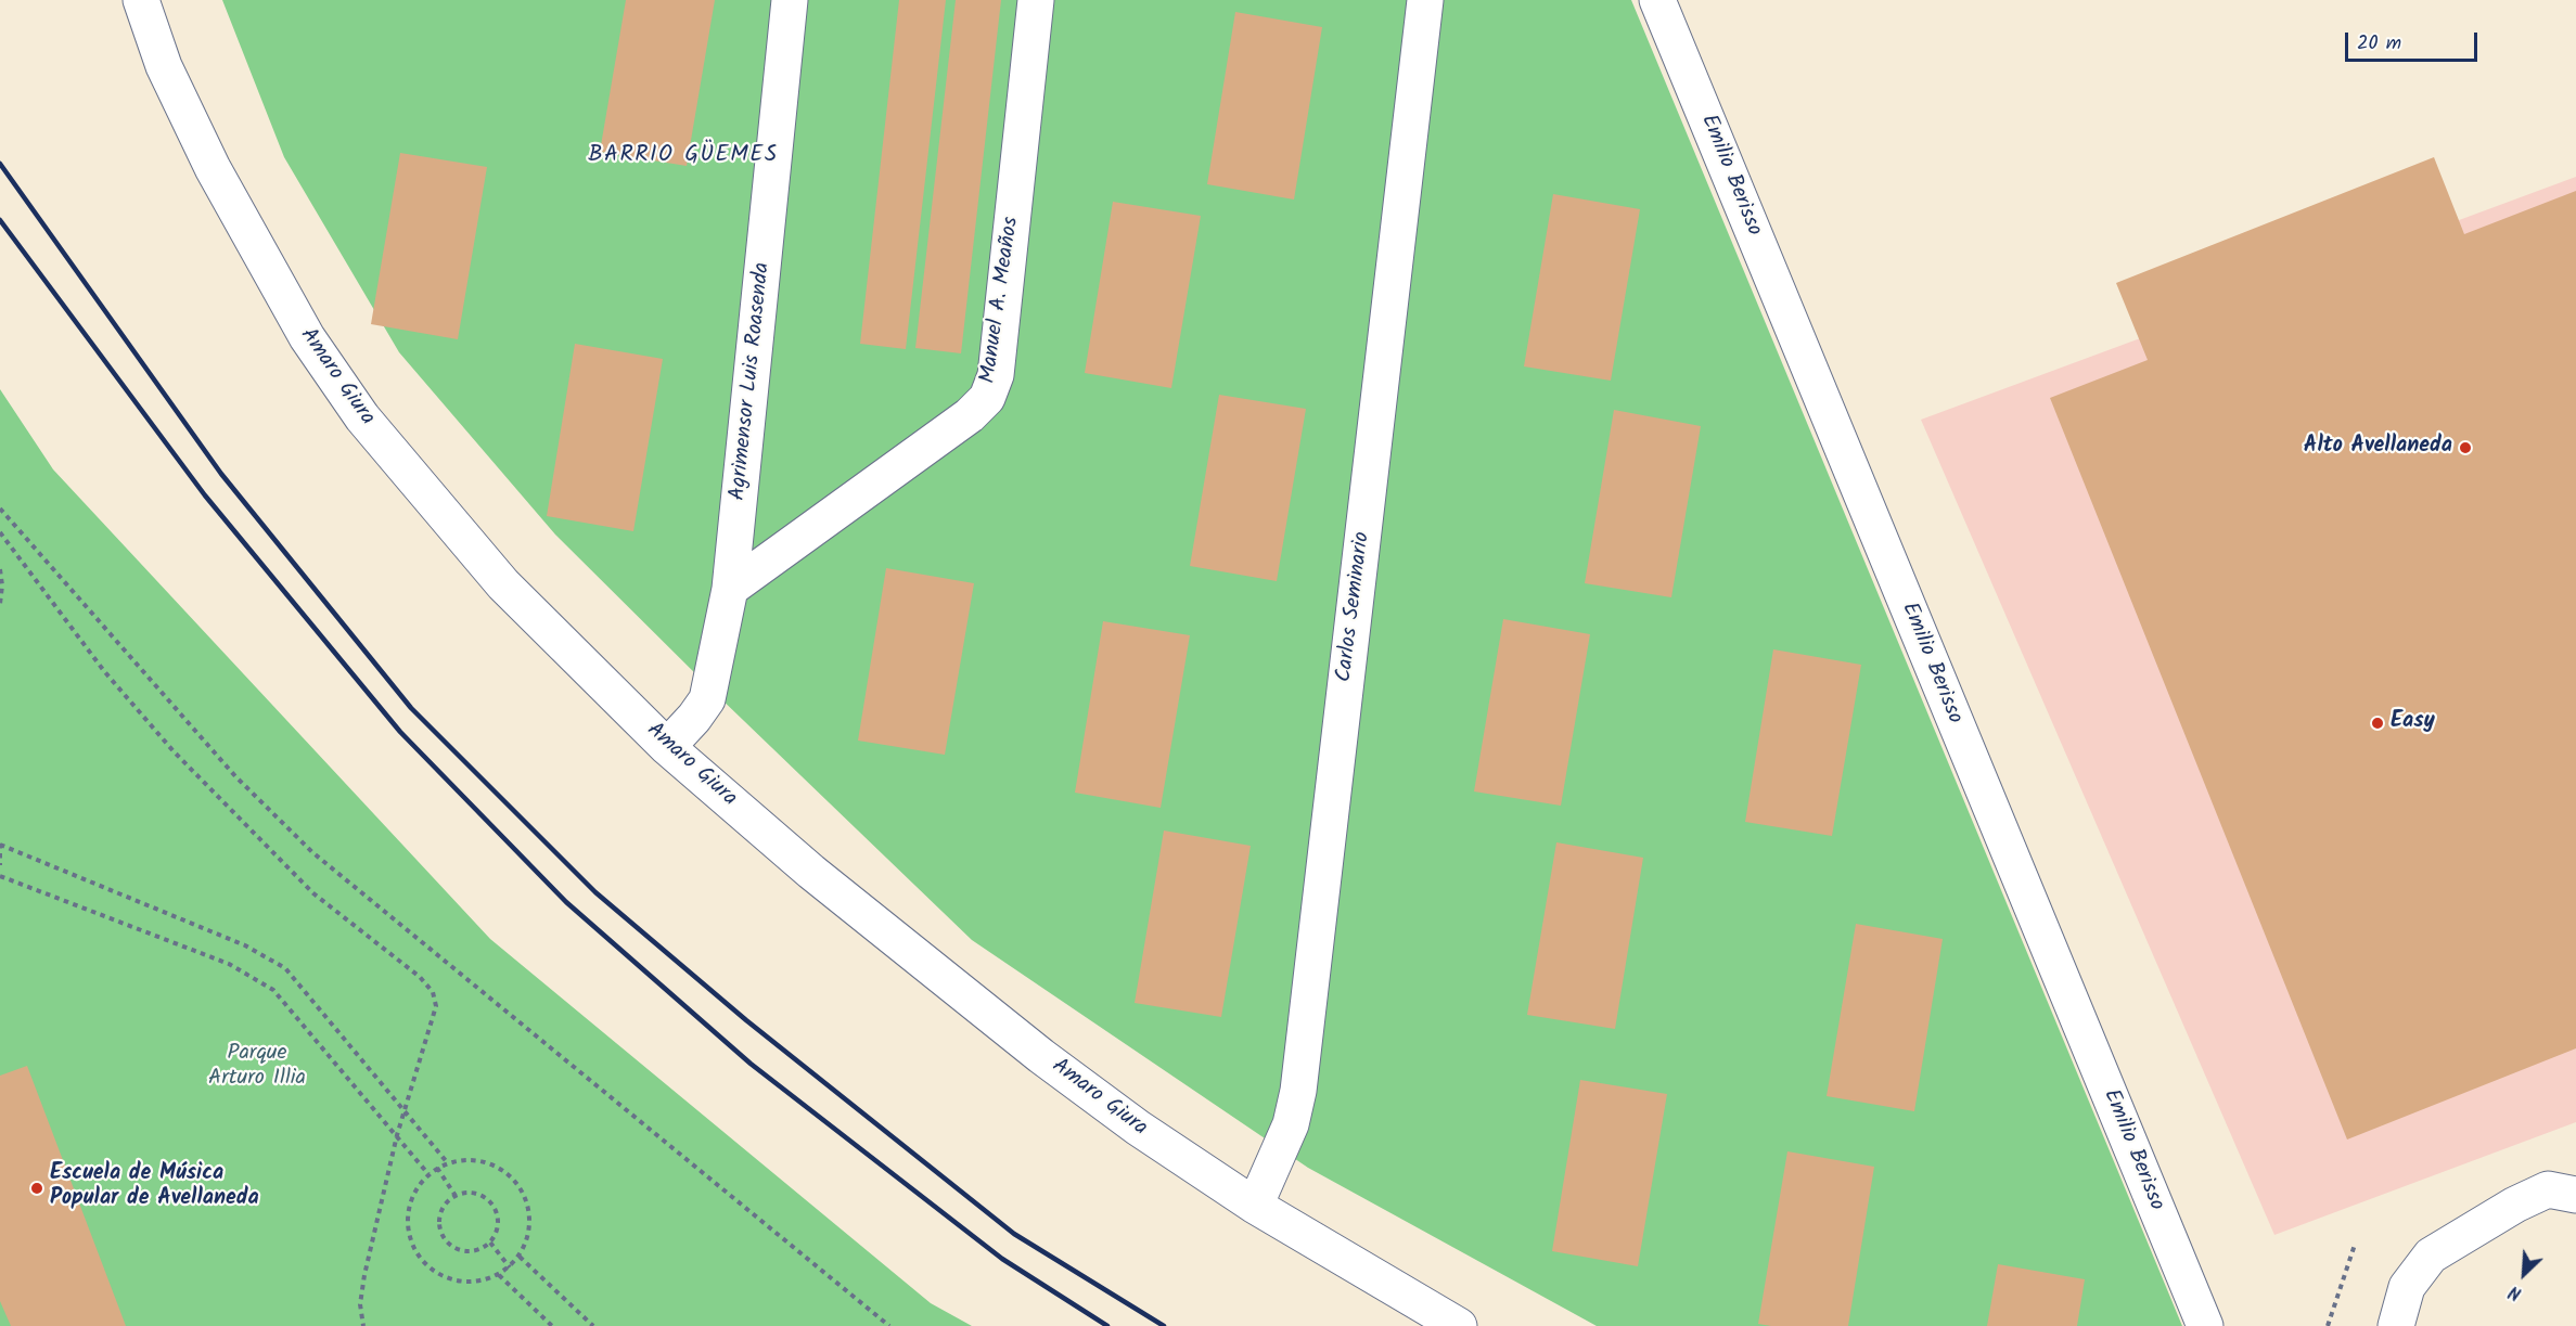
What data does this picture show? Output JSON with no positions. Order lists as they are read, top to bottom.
{
  "streets": {
    "street": [
      "Emilio Berisso",
      "Manuel A. Meaños",
      "Amaro Giura",
      "Agrimensor Luis Roasenda",
      "Carlos Seminario"
    ]
  },
  "crossings": [
    ["Manuel A. Meaños", "Agrimensor Luis Roasenda"],
    ["Amaro Giura", "Agrimensor Luis Roasenda"],
    ["Amaro Giura", "Carlos Seminario"]
  ],
  "districts": ["BARRIO GÜEMES"],
  "parks": ["Parque Arturo Illia"],
  "places": ["Alto Avellaneda", "Easy", "Escuela de Música Popular de Avellaneda"],
  "scale_bar": "20 m",
  "north": "bottom left"
}
